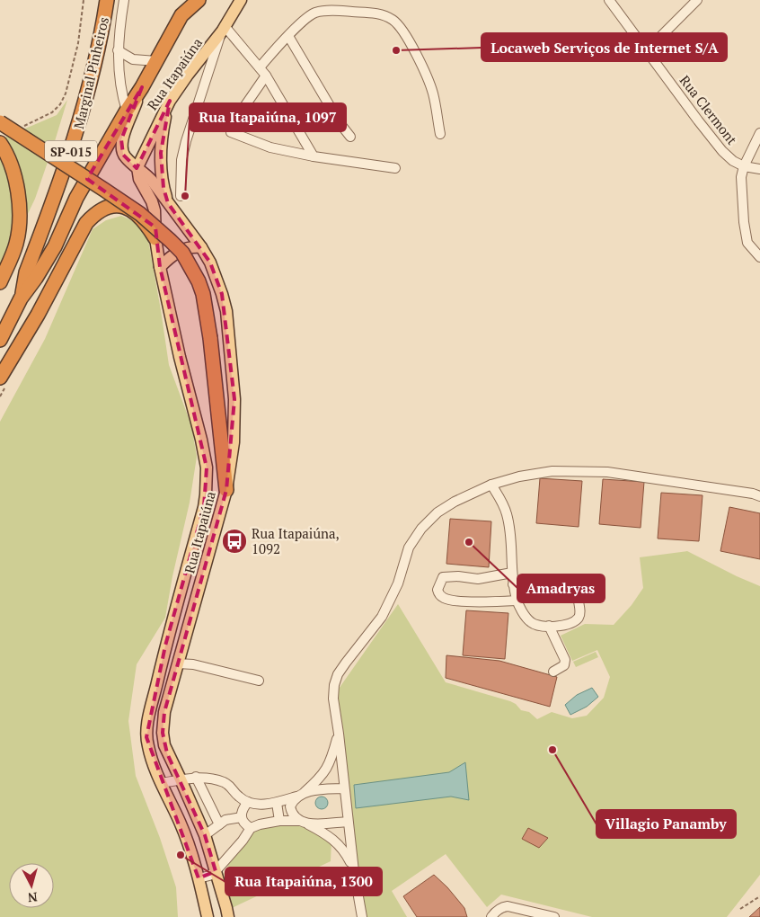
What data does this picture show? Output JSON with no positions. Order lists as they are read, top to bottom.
{
  "streets": {
    "highway": ["Marginal Pinheiros", "SP-015"],
    "main road": ["Rua Itapaiúna"],
    "street": ["Rua Clermont"]
  },
  "crossings": [
    ["Marginal Pinheiros", "SP-015"]
  ],
  "places": {
    "other": [
      "Locaweb Serviços de Internet S/A",
      "Rua Itapaiúna, 1097",
      "Amadryas",
      "Villagio Panamby",
      "Rua Itapaiúna, 1300"
    ],
    "bus stop": ["Rua Itapaiúna, 1092"]
  },
  "north": "bottom"
}
